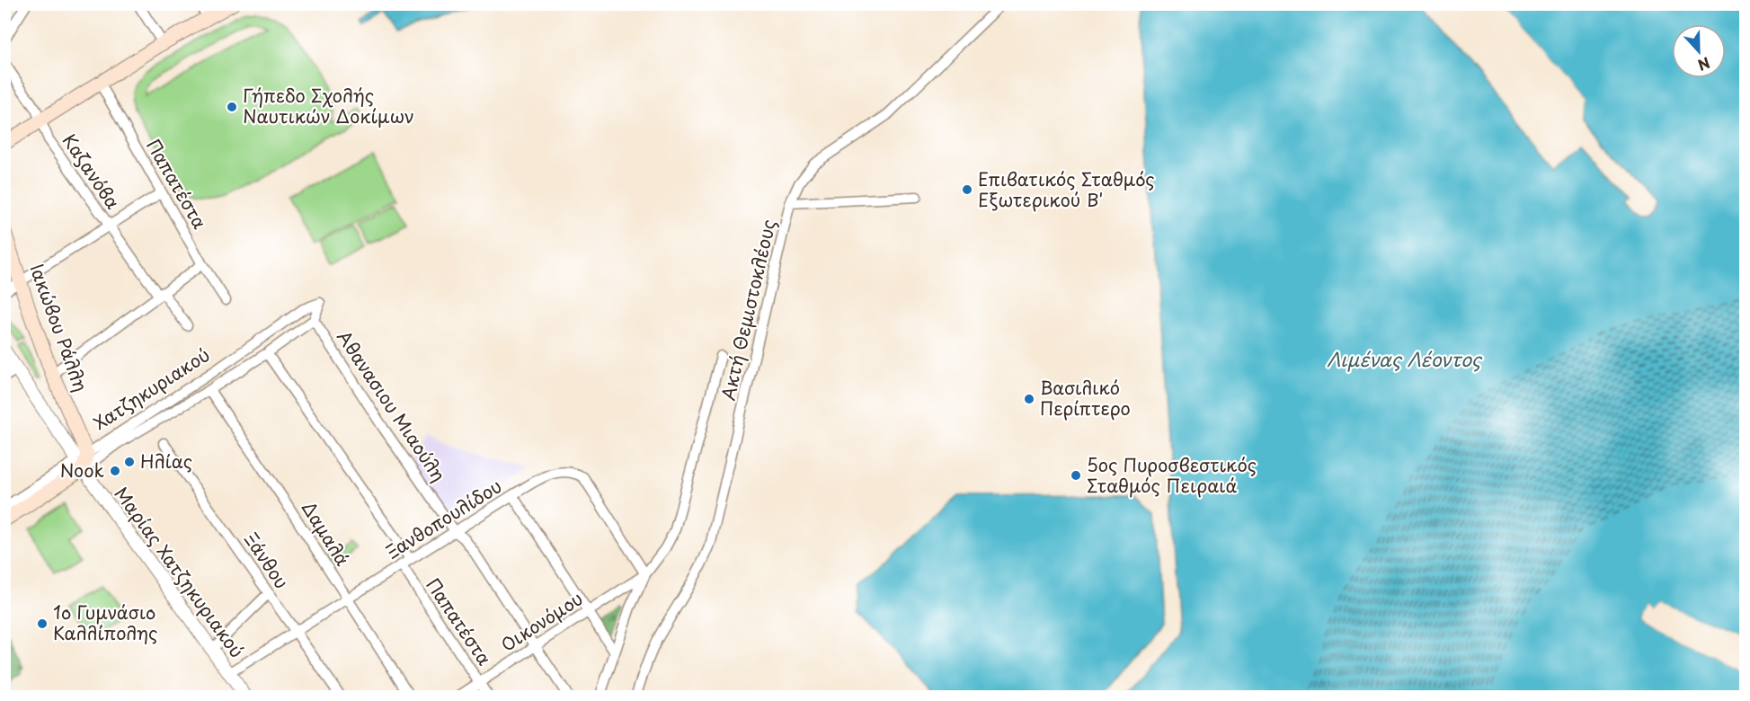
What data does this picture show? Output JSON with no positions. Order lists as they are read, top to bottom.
{
  "streets": {
    "main road": ["Ιακώβου Ράλλη", "Χατζηκυριακού"],
    "street": [
      "Καζανόβα",
      "Παπατέστα",
      "Ακτή Θεμιστοκλέους",
      "Αθανασιου Μιαούλη",
      "Ξανθοπουλίδου",
      "Δαμαλά",
      "Ξάνθου",
      "Μαρίας Χατζηκυριακού",
      "Οικονόμου"
    ]
  },
  "crossings": [
    ["Παπατέστα", "Χατζηκυριακού"],
    ["Παπατέστα", "Ξανθοπουλίδου"],
    ["Παπατέστα", "Οικονόμου"],
    ["Ιακώβου Ράλλη", "Χατζηκυριακού"],
    ["Ιακώβου Ράλλη", "Μαρίας Χατζηκυριακού"],
    ["Χατζηκυριακού", "Αθανασιου Μιαούλη"],
    ["Χατζηκυριακού", "Δαμαλά"],
    ["Χατζηκυριακού", "Μαρίας Χατζηκυριακού"],
    ["Αθανασιου Μιαούλη", "Ξανθοπουλίδου"],
    ["Αθανασιου Μιαούλη", "Οικονόμου"],
    ["Ξανθοπουλίδου", "Δαμαλά"],
    ["Ξανθοπουλίδου", "Ξάνθου"],
    ["Ξανθοπουλίδου", "Μαρίας Χατζηκυριακού"],
    ["Ξανθοπουλίδου", "Οικονόμου"]
  ],
  "water": ["Λιμένας Λέοντος"],
  "places": [
    "Γήπεδο Σχολής Ναυτικών Δοκίμων",
    "Επιβατικός Σταθμός Εξωτερικού Β'",
    "Βασιλικό Περίπτερο",
    "Ηλίας",
    "Nook",
    "5ος Πυροσβεστικός Σταθμός Πειραιά",
    "1ο Γυμνάσιο Καλλίπολης"
  ],
  "north": "bottom"
}
